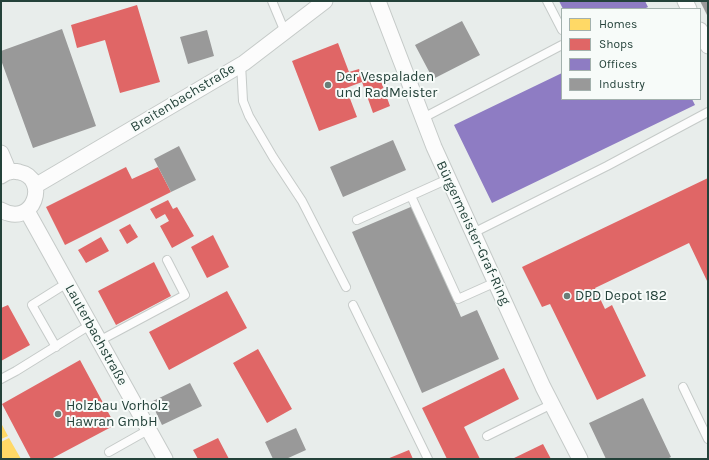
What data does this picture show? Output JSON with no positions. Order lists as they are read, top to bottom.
{
  "streets": {
    "street": ["Breitenbachstraße", "Bürgermeister-Graf-Ring", "Lauterbachstraße"]
  },
  "places": ["Der Vespaladen und RadMeister", "DPD Depot 182", "Holzbau Vorholz Hawran GmbH"],
  "legend": [
    "Homes",
    "Shops",
    "Offices",
    "Industry"
  ]
}
